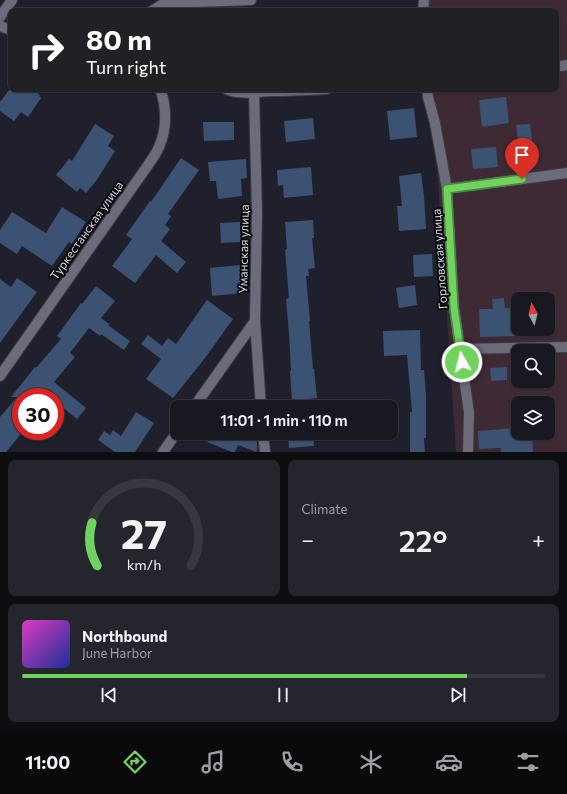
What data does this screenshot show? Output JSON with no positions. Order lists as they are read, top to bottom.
{
  "streets": {
    "street": ["Туркестанская улица", "Уманская улица", "Горловская улица"]
  },
  "north": "top",
  "page": {
    "turn": ["80 m", "Turn right"],
    "limit": "30",
    "trip": "11:01 · 1 min · 110 m",
    "tile": "Climate",
    "heat": ["−", "22°", "+"],
    "song": ["Northbound", "June Harbor"],
    "tabs": "11:00",
    "gauge": ["27", "km/h"]
  }
}
